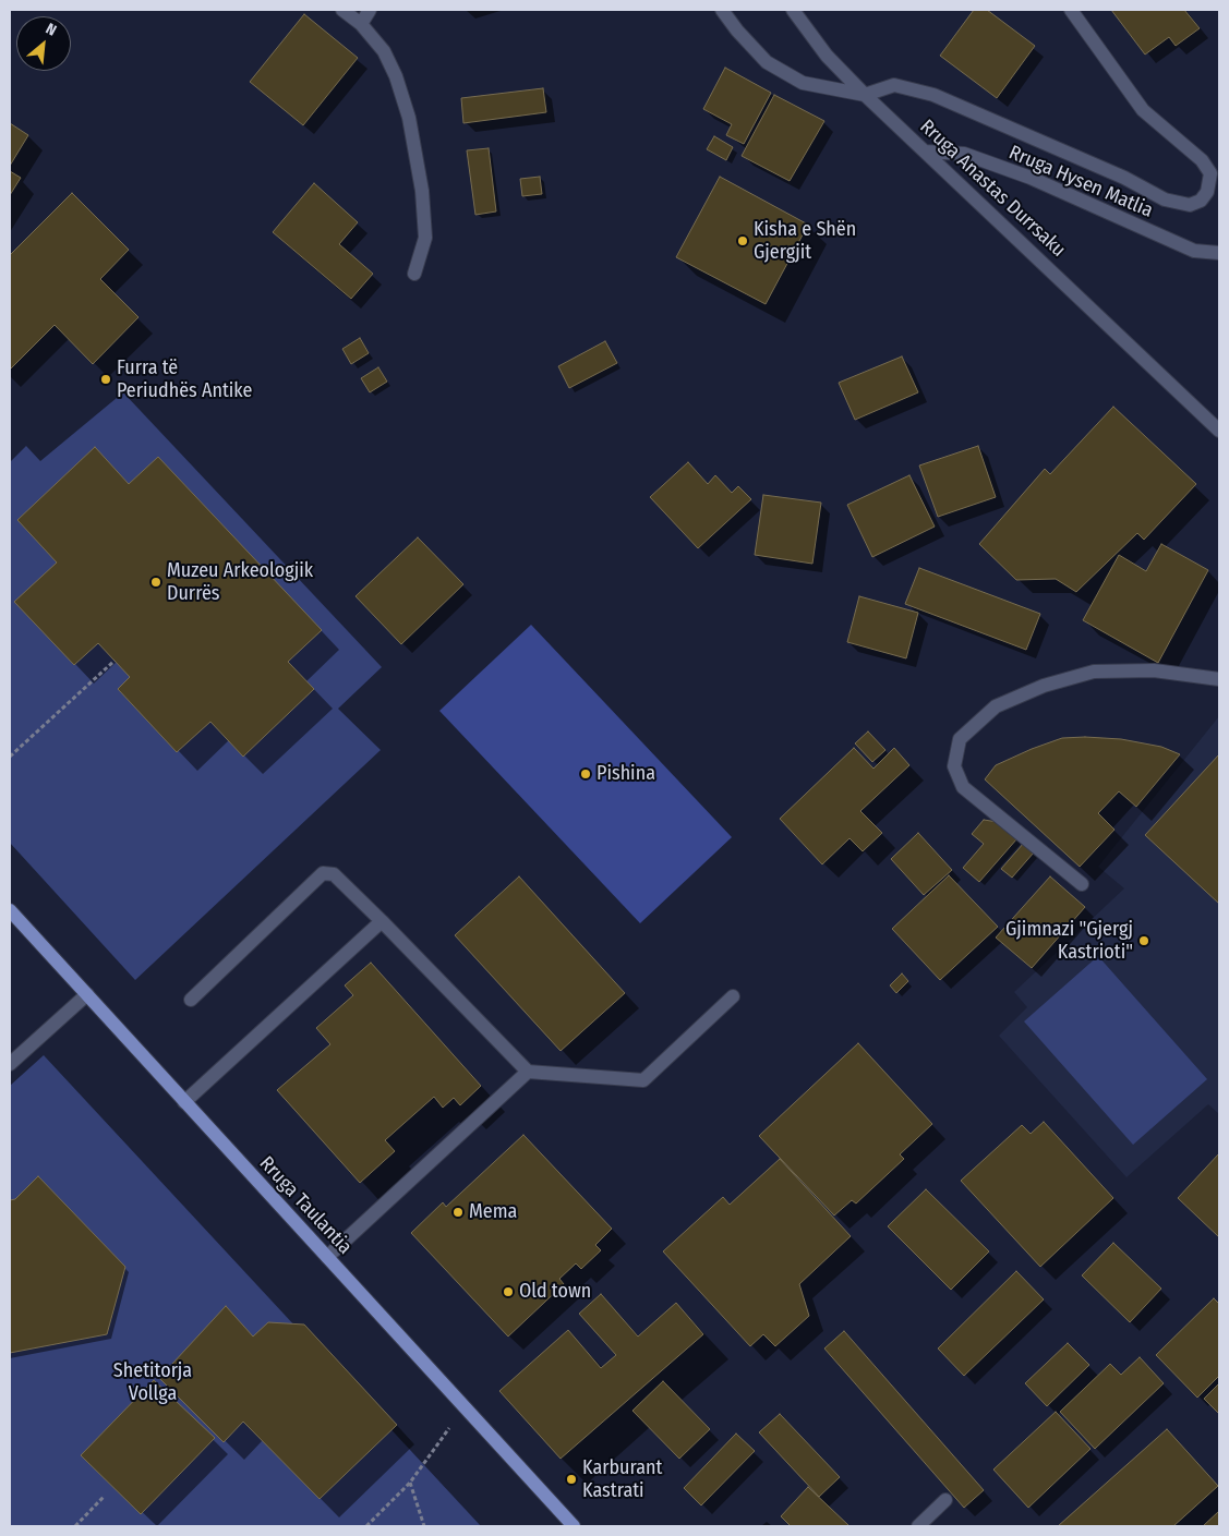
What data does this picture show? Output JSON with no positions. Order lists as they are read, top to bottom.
{
  "streets": {
    "main road": ["Rruga Taulantia"],
    "street": ["Rruga Hysen Matlia", "Rruga Anastas Durrsaku"]
  },
  "crossings": [
    ["Rruga Hysen Matlia", "Rruga Anastas Durrsaku"]
  ],
  "parks": ["Shetitorja Vollga"],
  "places": [
    "Kisha e Shën Gjergjit",
    "Furra të Periudhës Antike",
    "Muzeu Arkeologjik Durrës",
    "Pishina",
    "Gjimnazi \"Gjergj Kastrioti\"",
    "Mema",
    "Old town",
    "Karburant Kastrati"
  ],
  "north": "top right"
}
